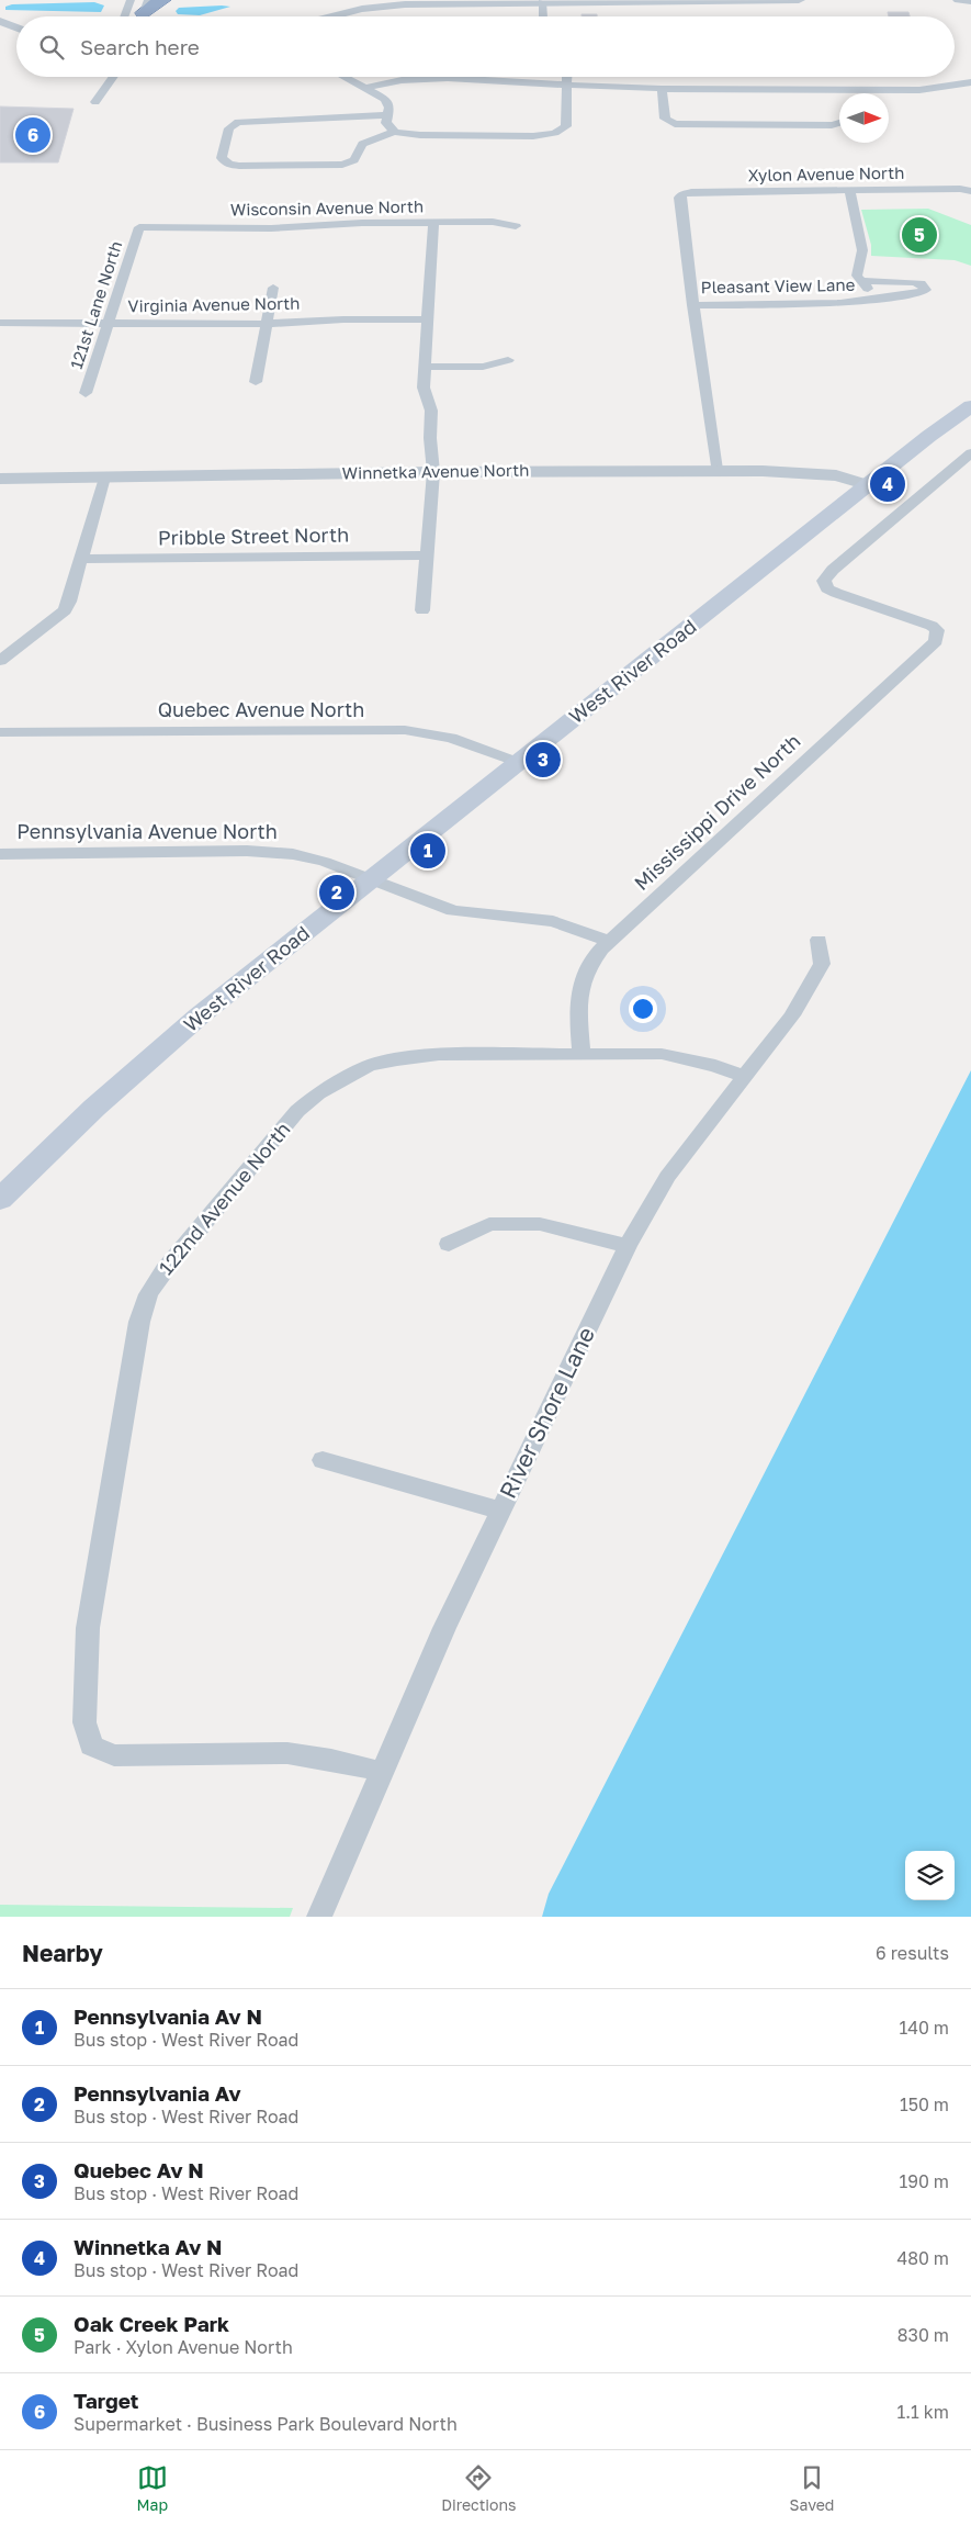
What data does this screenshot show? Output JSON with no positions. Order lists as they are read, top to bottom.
{
  "streets": {
    "main road": ["West River Road"],
    "street": [
      "Xylon Avenue North",
      "Wisconsin Avenue North",
      "Pleasant View Lane",
      "121st Lane North",
      "Virginia Avenue North",
      "Winnetka Avenue North",
      "Pribble Street North",
      "Quebec Avenue North",
      "Mississippi Drive North",
      "Pennsylvania Avenue North",
      "122nd Avenue North",
      "River Shore Lane"
    ]
  },
  "crossings": [
    ["Xylon Avenue North", "Pleasant View Lane"],
    ["Wisconsin Avenue North", "121st Lane North"],
    ["121st Lane North", "Virginia Avenue North"],
    ["Winnetka Avenue North", "West River Road"],
    ["West River Road", "Quebec Avenue North"],
    ["West River Road", "Pennsylvania Avenue North"],
    ["Mississippi Drive North", "Pennsylvania Avenue North"],
    ["Mississippi Drive North", "122nd Avenue North"],
    ["122nd Avenue North", "River Shore Lane"]
  ],
  "north": "right",
  "page": {
    "search": "Search here",
    "pins": [
      "6",
      "5",
      "4",
      "3",
      "1",
      "2"
    ],
    "heading": ["Nearby", "6 results"],
    "list": [
      {
        "mark": "1",
        "name": "Pennsylvania Av N",
        "note": "Bus stop · West River Road",
        "value": "140 m"
      },
      {
        "mark": "2",
        "name": "Pennsylvania Av",
        "note": "Bus stop · West River Road",
        "value": "150 m"
      },
      {
        "mark": "3",
        "name": "Quebec Av N",
        "note": "Bus stop · West River Road",
        "value": "190 m"
      },
      {
        "mark": "4",
        "name": "Winnetka Av N",
        "note": "Bus stop · West River Road",
        "value": "480 m"
      },
      {
        "mark": "5",
        "name": "Oak Creek Park",
        "note": "Park · Xylon Avenue North",
        "value": "830 m"
      },
      {
        "mark": "6",
        "name": "Target",
        "note": "Supermarket · Business Park Boulevard North",
        "value": "1.1 km"
      }
    ],
    "nav": ["Map", "Directions", "Saved"]
  }
}
